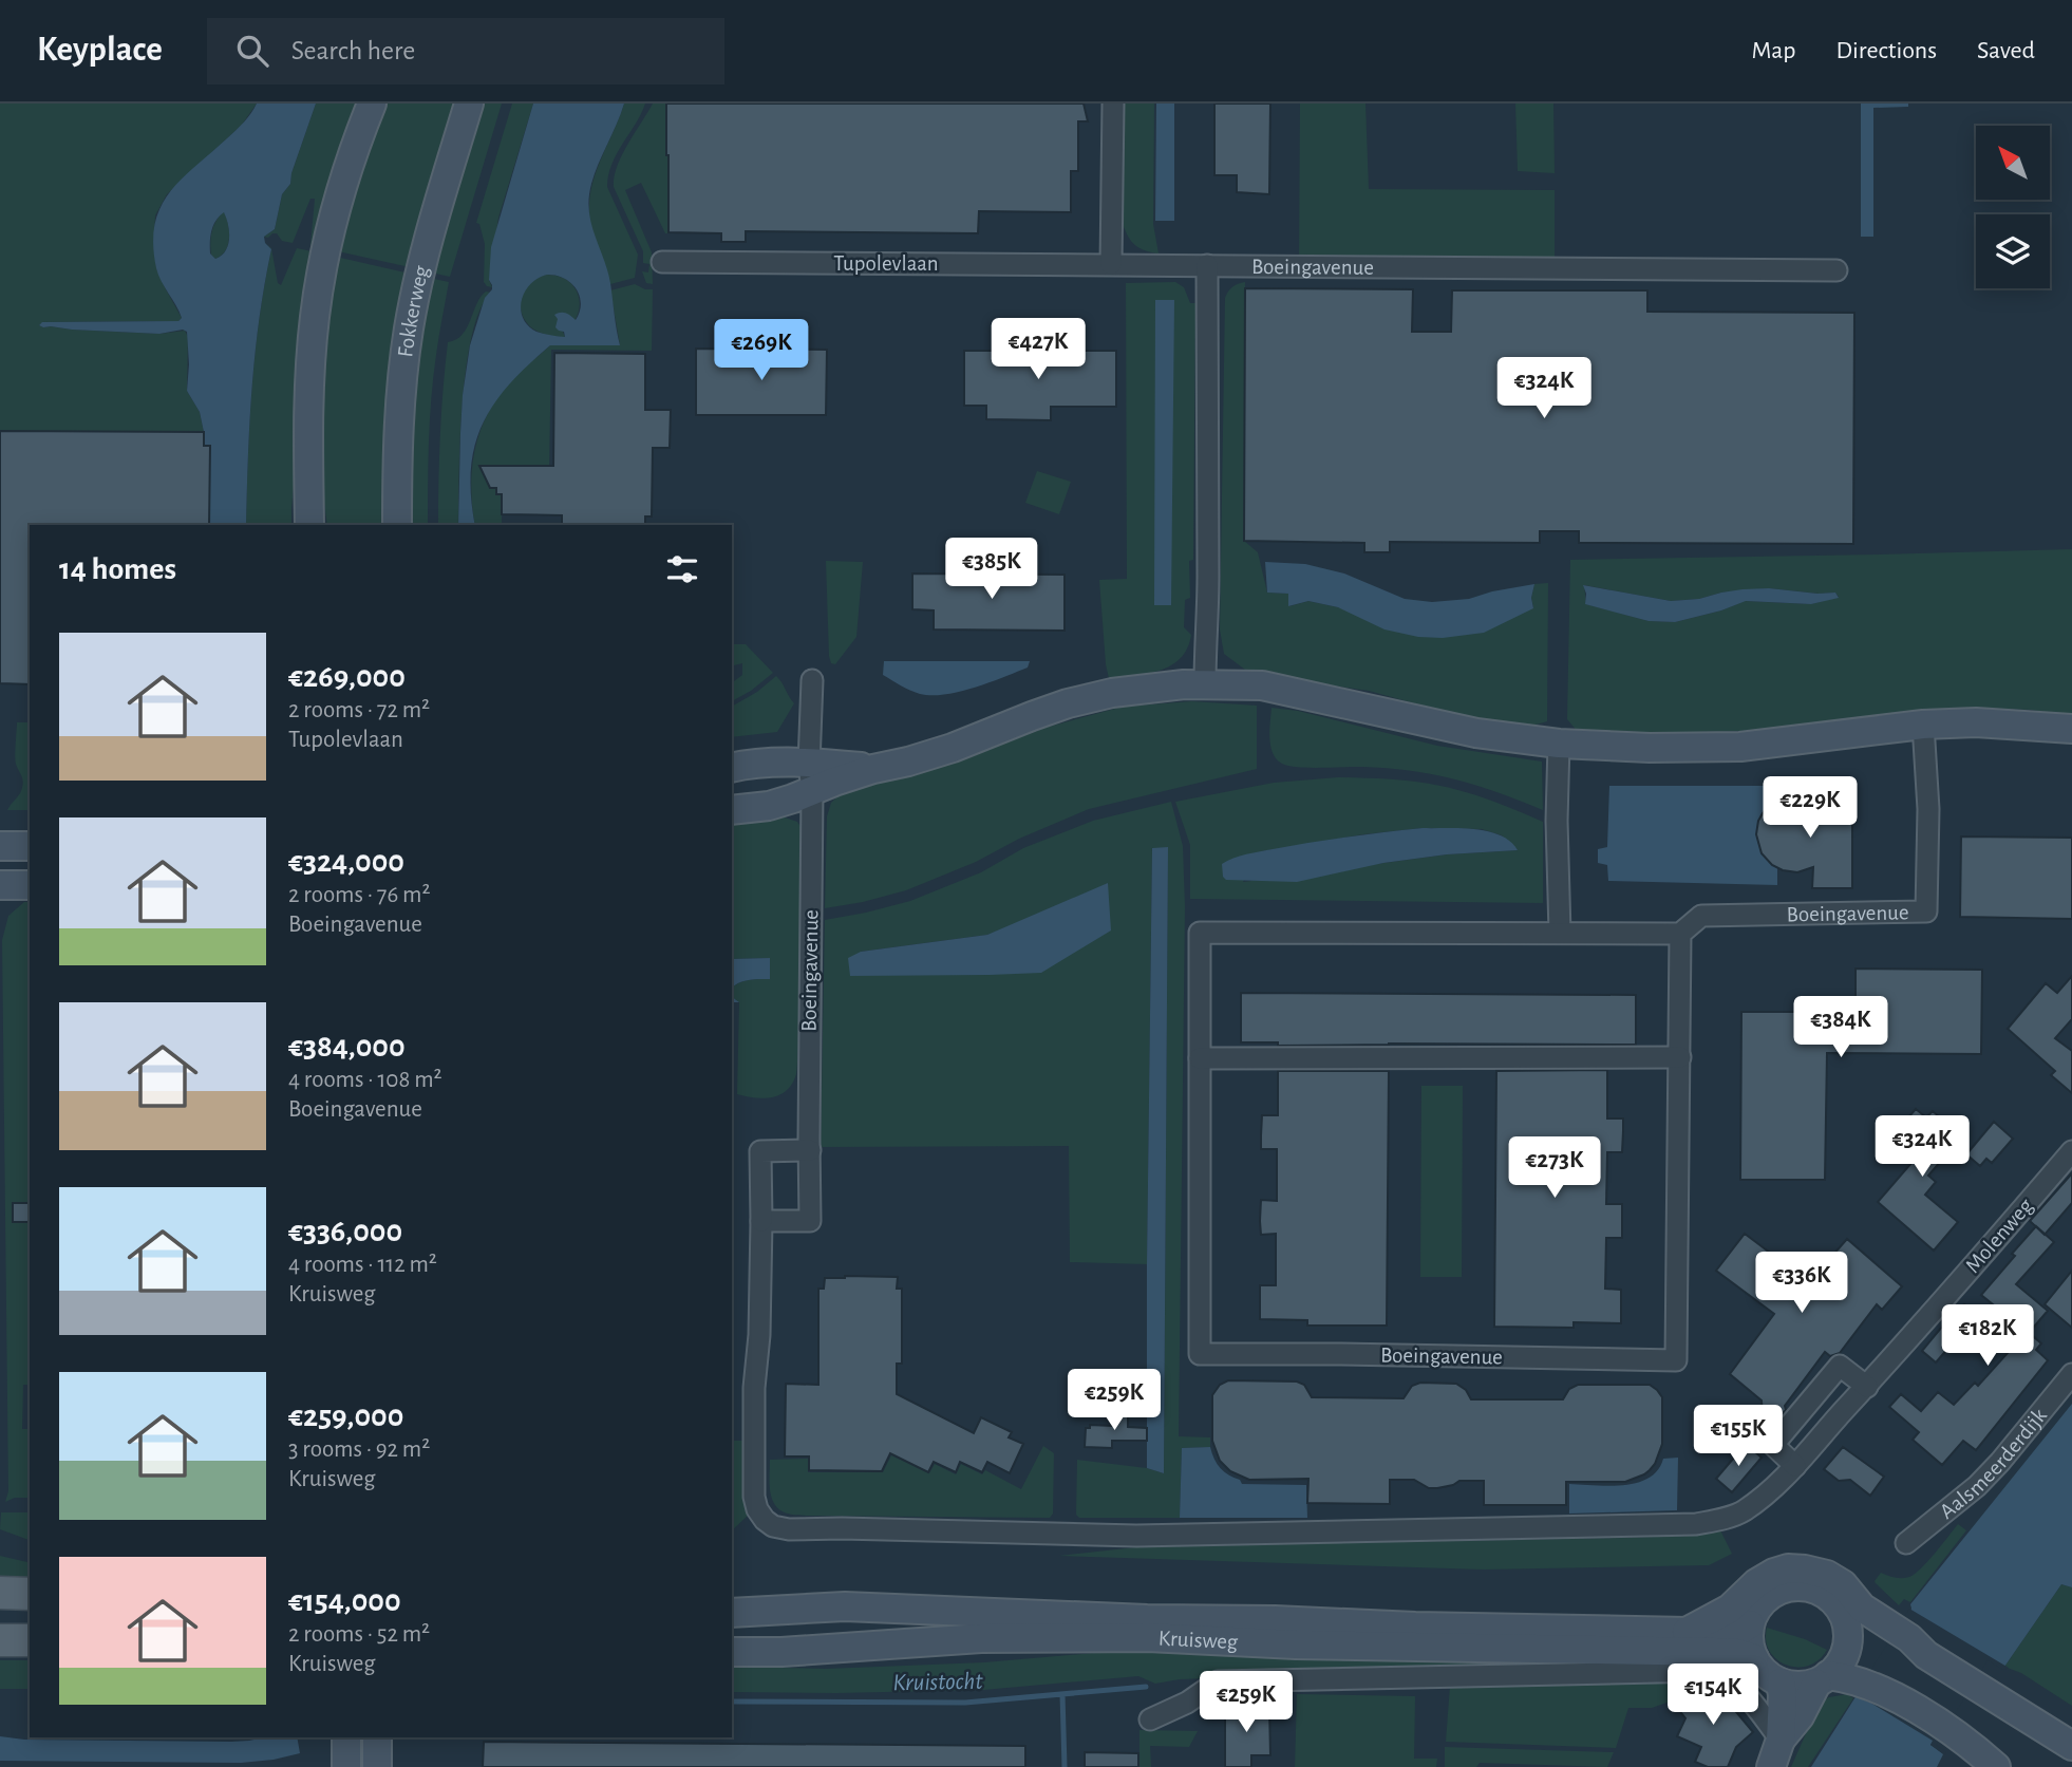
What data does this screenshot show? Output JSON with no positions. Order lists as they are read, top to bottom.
{
  "streets": {
    "main road": ["Fokkerweg", "Kruisweg"],
    "street": [
      "Tupolevlaan",
      "Boeingavenue",
      "Molenweg",
      "Aalsmeerderdijk"
    ]
  },
  "crossings": [
    ["Tupolevlaan", "Boeingavenue"],
    ["Boeingavenue", "Molenweg"]
  ],
  "water": ["Kruistocht"],
  "north": "top left",
  "page": {
    "header": "Keyplace",
    "search": "Search here",
    "nav": ["Map", "Directions", "Saved"],
    "price": [
      "€427K",
      "€269K",
      "€324K",
      "€385K",
      "€229K",
      "€384K",
      "€324K",
      "€273K",
      "€336K",
      "€182K",
      "€259K",
      "€155K",
      "€154K",
      "€259K"
    ],
    "heading": "14 homes",
    "list": [
      {
        "name": "€269,000",
        "note": "2 rooms · 72 m² · Tupolevlaan"
      },
      {
        "name": "€324,000",
        "note": "2 rooms · 76 m² · Boeingavenue"
      },
      {
        "name": "€384,000",
        "note": "4 rooms · 108 m² · Boeingavenue"
      },
      {
        "name": "€336,000",
        "note": "4 rooms · 112 m² · Kruisweg"
      },
      {
        "name": "€259,000",
        "note": "3 rooms · 92 m² · Kruisweg"
      },
      {
        "name": "€154,000",
        "note": "2 rooms · 52 m² · Kruisweg"
      }
    ]
  }
}
